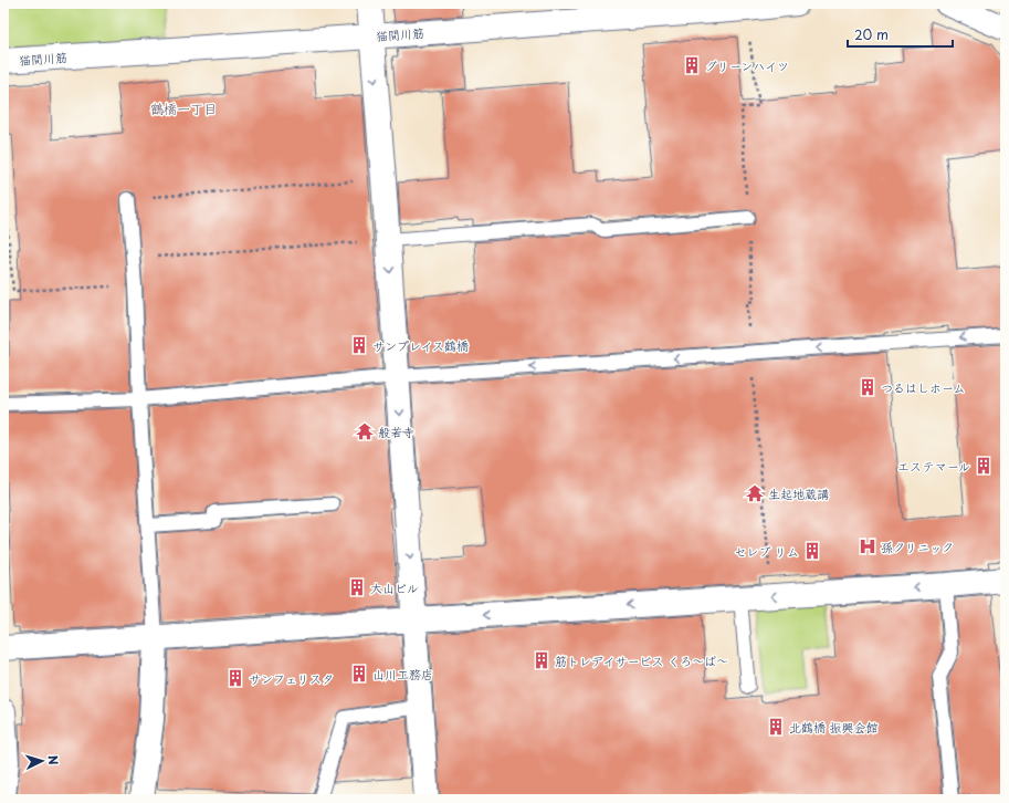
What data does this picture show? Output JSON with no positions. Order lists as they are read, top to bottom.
{
  "streets": {
    "street": ["猫間川筋"]
  },
  "districts": ["鶴橋一丁目"],
  "places": {
    "building": [
      "グリーンハイツ",
      "サンプレイス鶴橋",
      "つるはしホーム",
      "エステマール",
      "セレブ リム",
      "大山ビル",
      "筋トレデイサービス くろ〜ば〜",
      "山川工務店",
      "サンフェリスタ",
      "北鶴橋 振興会館"
    ],
    "temple": ["般若寺", "生起地蔵講"],
    "hospital": ["孫クリニック"]
  },
  "scale_bar": "20 m",
  "north": "right"
}
